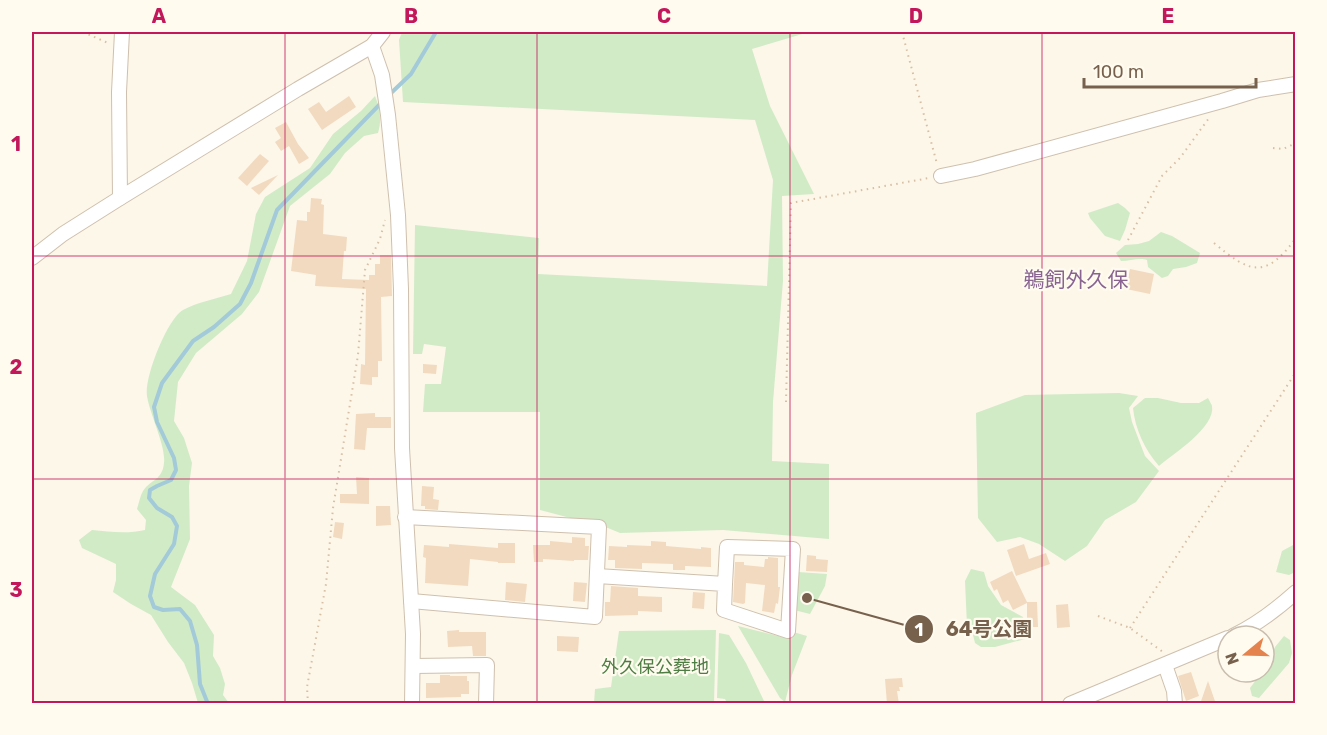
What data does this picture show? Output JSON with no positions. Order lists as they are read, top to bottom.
{
  "districts": ["鵜飼外久保"],
  "parks": ["外久保公葬地"],
  "places": ["64号公園"],
  "scale_bar": "100 m",
  "north": "left",
  "grid": {
    "columns": [
      "A",
      "B",
      "C",
      "D",
      "E"
    ],
    "rows": ["1", "2", "3"]
  }
}
